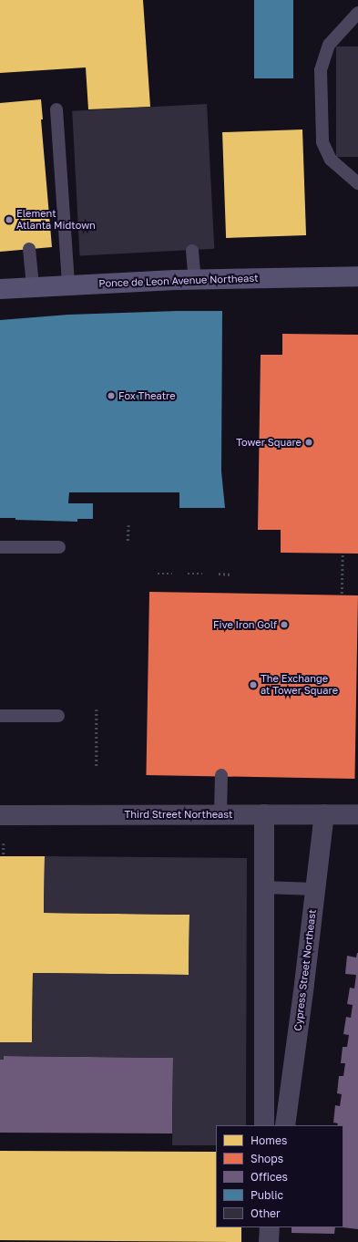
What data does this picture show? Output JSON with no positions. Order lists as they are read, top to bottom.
{
  "streets": {
    "main road": ["Ponce de Leon Avenue Northeast"],
    "street": ["Third Street Northeast", "Cypress Street Northeast"]
  },
  "crossings": [
    ["Third Street Northeast", "Cypress Street Northeast"]
  ],
  "places": [
    "Element Atlanta Midtown",
    "Fox Theatre",
    "Tower Square",
    "Five Iron Golf",
    "The Exchange at Tower Square"
  ],
  "legend": [
    "Homes",
    "Shops",
    "Offices",
    "Public",
    "Other"
  ]
}
